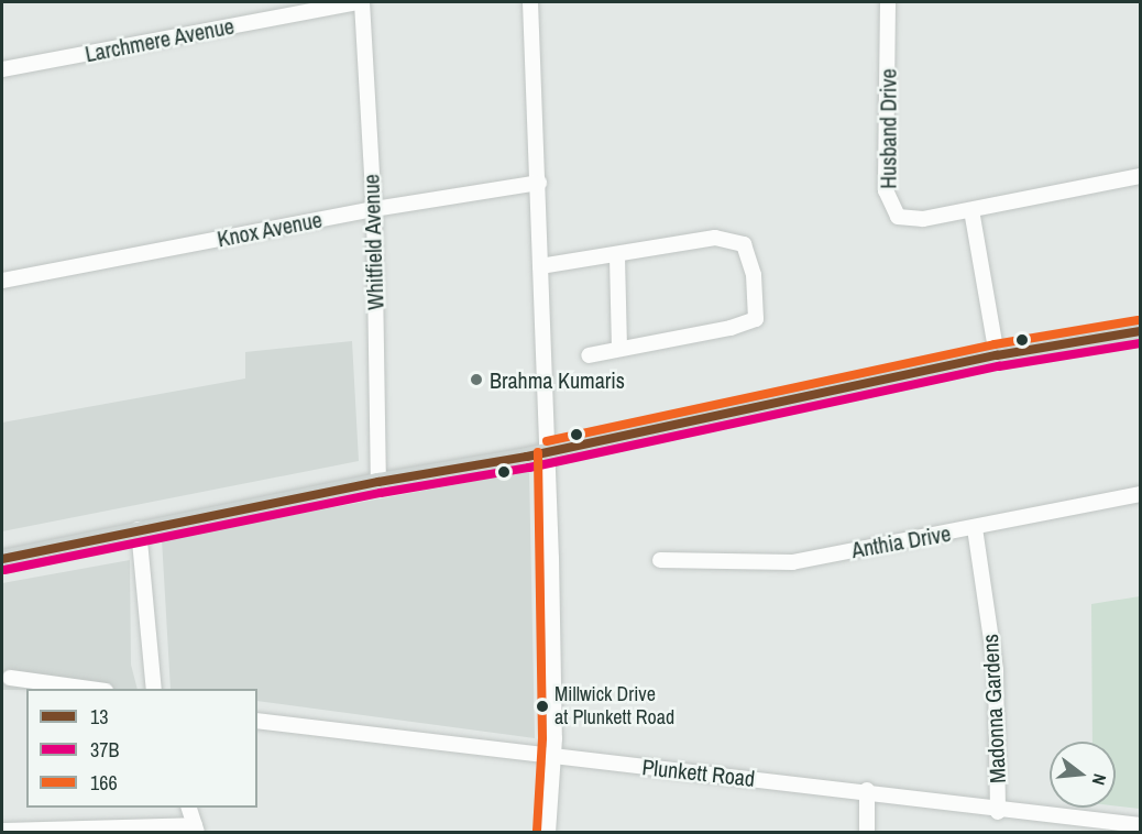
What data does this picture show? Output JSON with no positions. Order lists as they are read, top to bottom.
{
  "streets": {
    "street": [
      "Larchmere Avenue",
      "Husband Drive",
      "Knox Avenue",
      "Whitfield Avenue",
      "Anthia Drive",
      "Madonna Gardens",
      "Plunkett Road"
    ]
  },
  "crossings": [
    ["Knox Avenue", "Whitfield Avenue"],
    ["Anthia Drive", "Madonna Gardens"],
    ["Madonna Gardens", "Plunkett Road"]
  ],
  "places": ["Brahma Kumaris", "Millwick Drive at Plunkett Road"],
  "lines": ["transit line 166", "transit line 13", "transit line 37B"],
  "legend": ["13", "37B", "166"],
  "north": "right"
}
